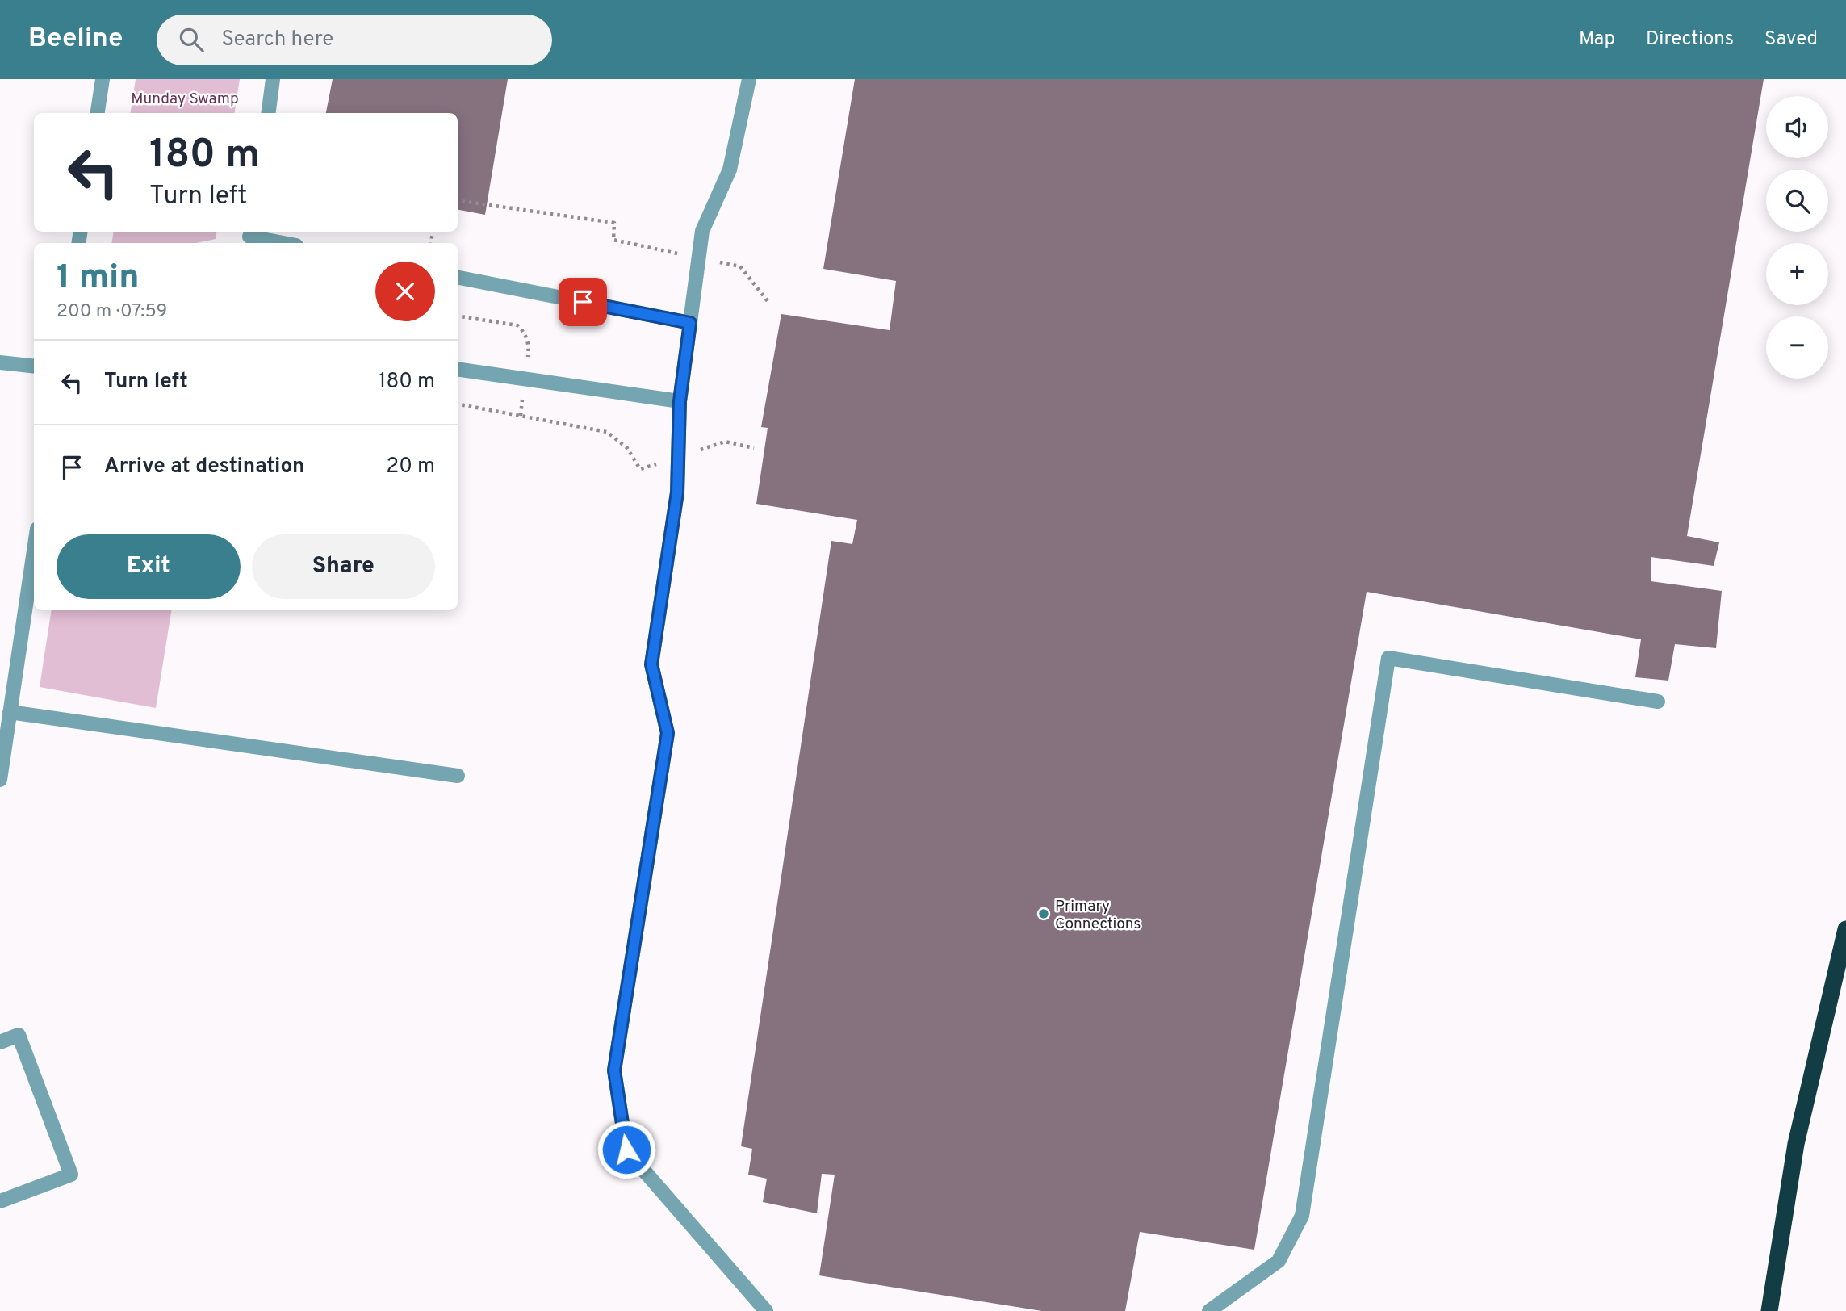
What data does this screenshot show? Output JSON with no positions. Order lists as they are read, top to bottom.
{
  "parks": ["Munday Swamp"],
  "places": ["Primary Connections"],
  "page": {
    "header": "Beeline",
    "search": "Search here",
    "nav": ["Map", "Directions", "Saved"],
    "map_buttons": ["+", "−"],
    "turn": ["180 m", "Turn left"],
    "heading": ["1 min", "200 m · 07:59"],
    "list": [
      {
        "name": "Turn left",
        "value": "180 m"
      },
      {
        "name": "Arrive at destination",
        "value": "20 m"
      }
    ],
    "buttons": ["Exit", "Share"]
  }
}
